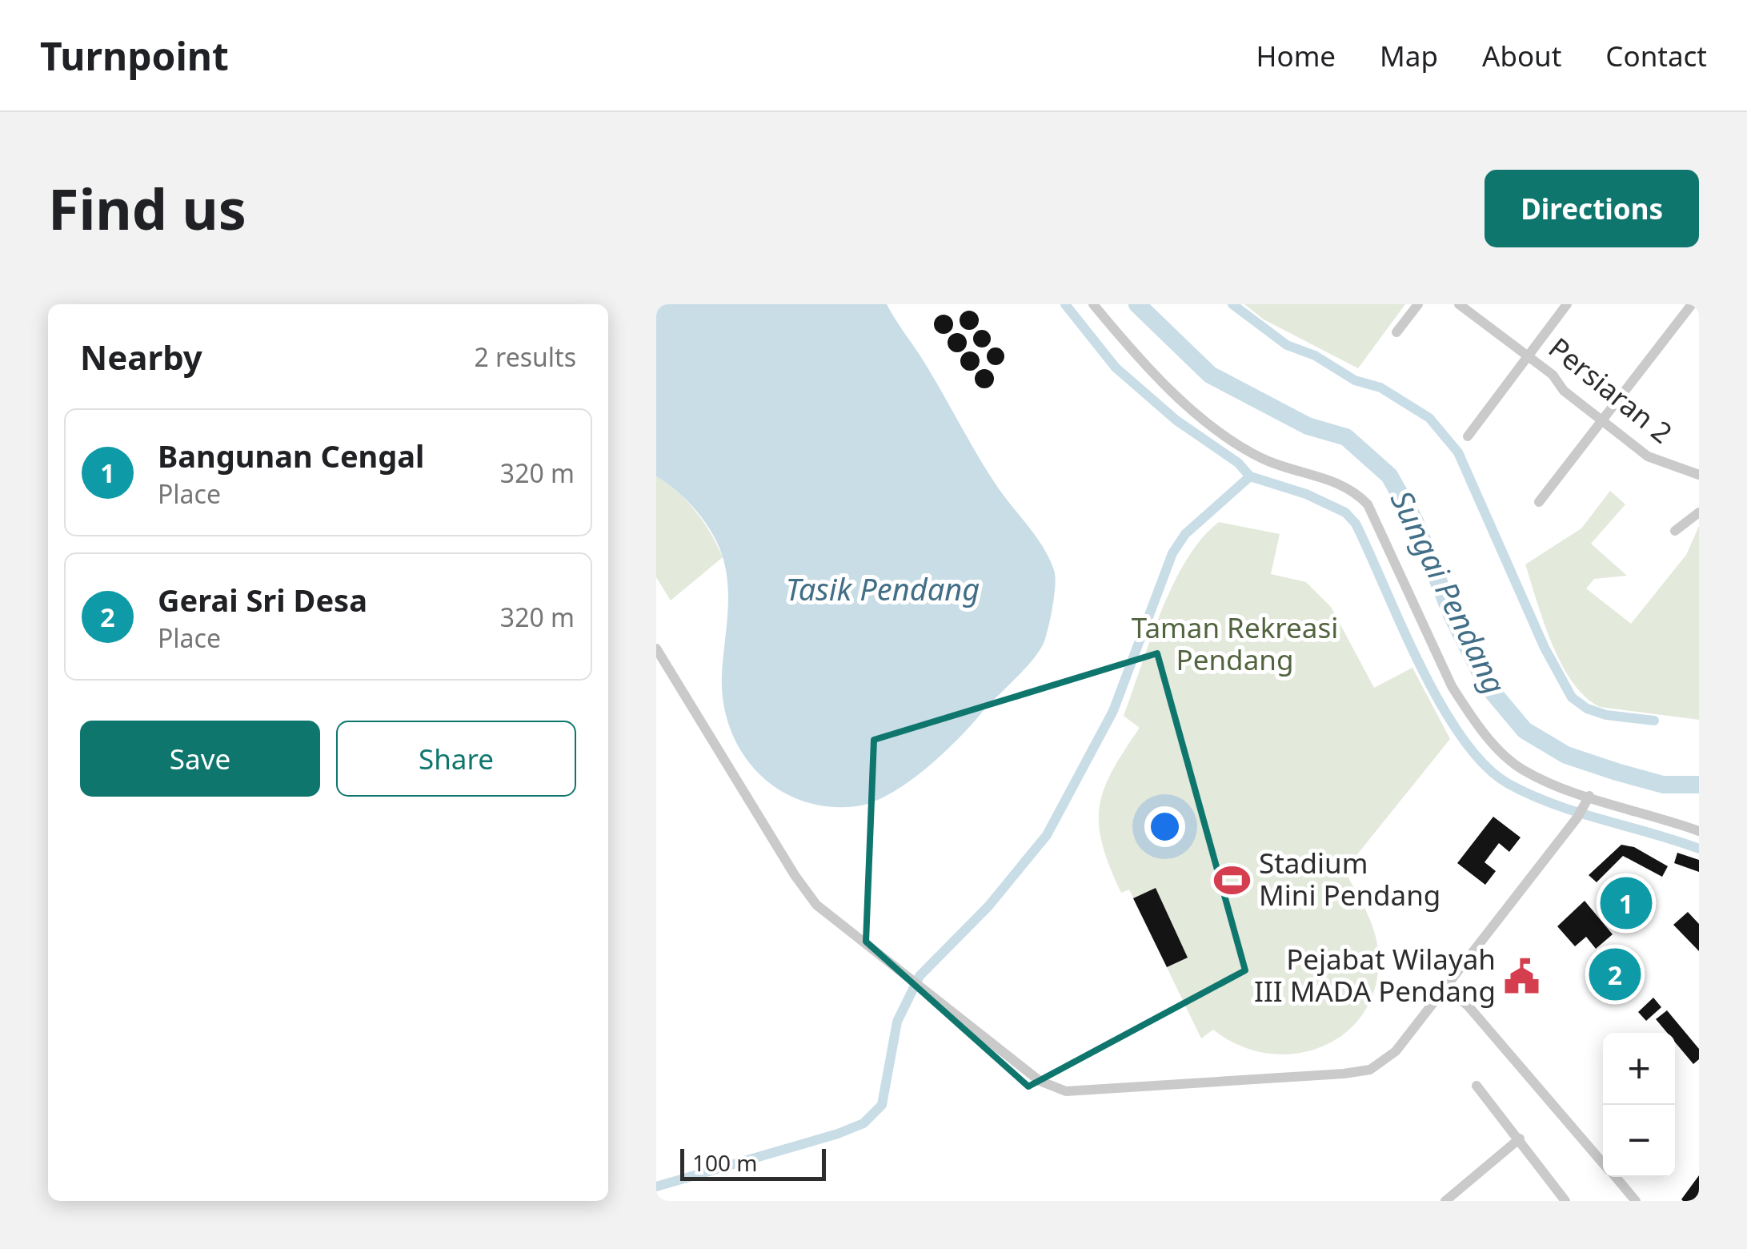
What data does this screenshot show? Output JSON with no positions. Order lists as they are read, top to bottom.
{
  "streets": {
    "street": ["Persiaran 2"]
  },
  "water": ["Tasik Pendang", "Sungai Pendang"],
  "parks": ["Taman Rekreasi Pendang"],
  "places": {
    "sports": ["Stadium Mini Pendang"],
    "public building": ["Pejabat Wilayah III MADA Pendang"]
  },
  "scale_bar": "100 m",
  "page": {
    "header": "Turnpoint",
    "nav": [
      "Home",
      "Map",
      "About",
      "Contact"
    ],
    "title": "Find us",
    "buttons": [
      "Directions",
      ["Save", "Share"]
    ],
    "heading": ["Nearby", "2 results"],
    "list": [
      {
        "mark": "1",
        "name": "Bangunan Cengal",
        "note": "Place",
        "value": "320 m"
      },
      {
        "mark": "2",
        "name": "Gerai Sri Desa",
        "note": "Place",
        "value": "320 m"
      }
    ],
    "pins": ["1", "2"],
    "map_buttons": ["+", "−"],
    "scale": "100 m"
  }
}
